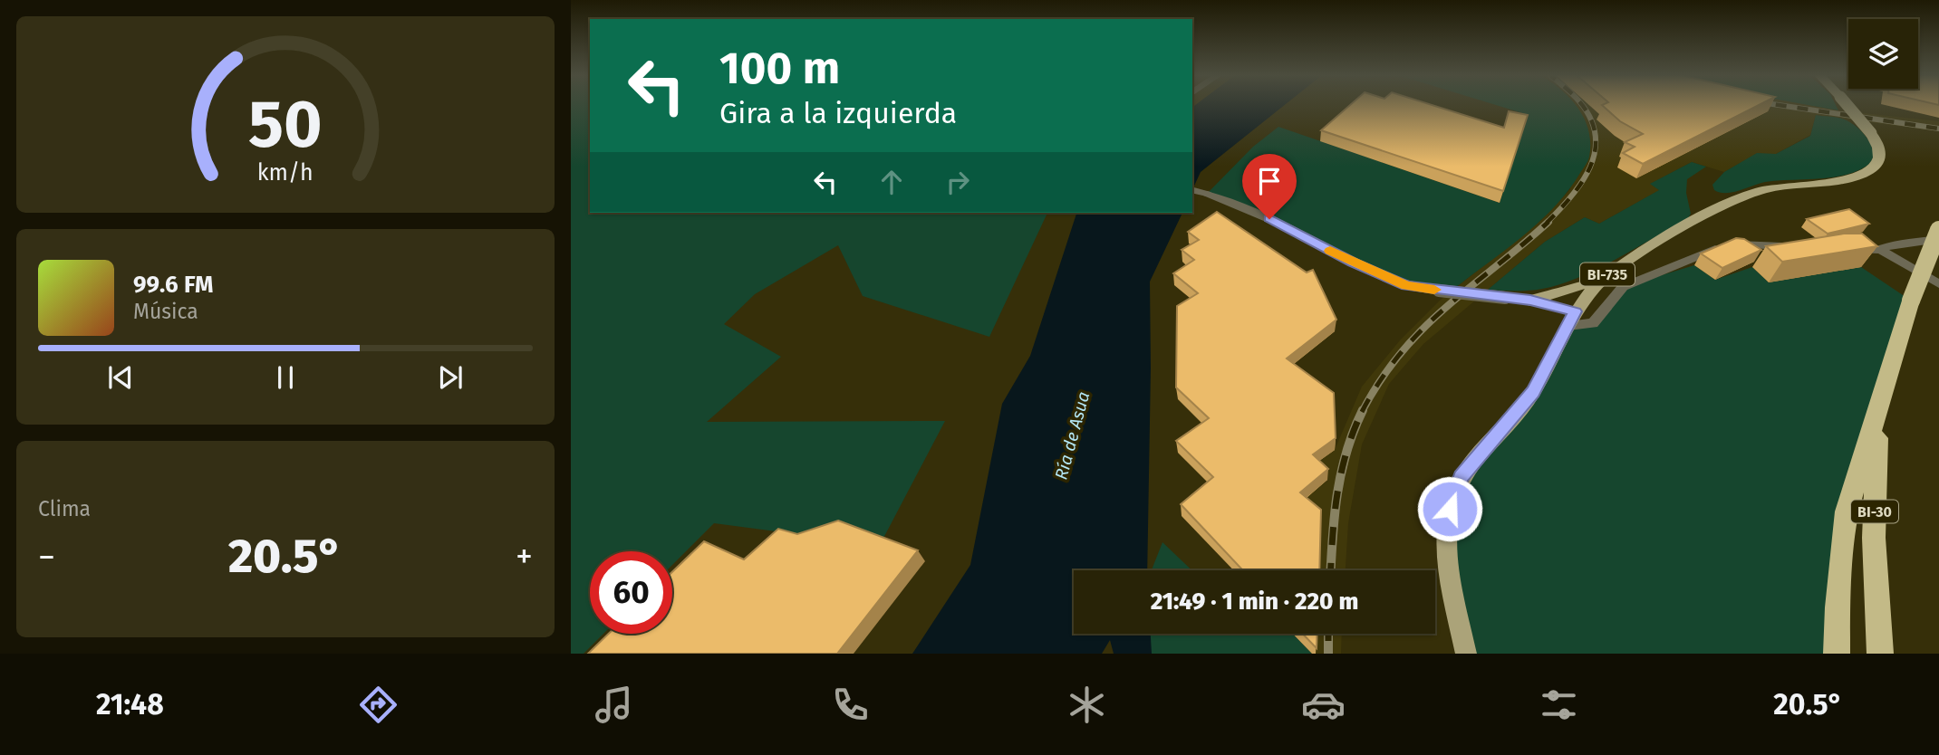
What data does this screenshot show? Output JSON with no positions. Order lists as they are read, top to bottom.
{
  "streets": {
    "highway": ["BI-30"],
    "main road": ["BI-735"]
  },
  "water": ["Ría de Asua"],
  "page": {
    "turn": ["100 m", "Gira a la izquierda"],
    "song": ["99.6 FM", "Música"],
    "tile": "Clima",
    "heat": ["−", "20.5°", "+"],
    "limit": "60",
    "trip": "21:49 · 1 min · 220 m",
    "tabs": ["21:48", "20.5°"],
    "gauge": ["50", "km/h"]
  }
}
